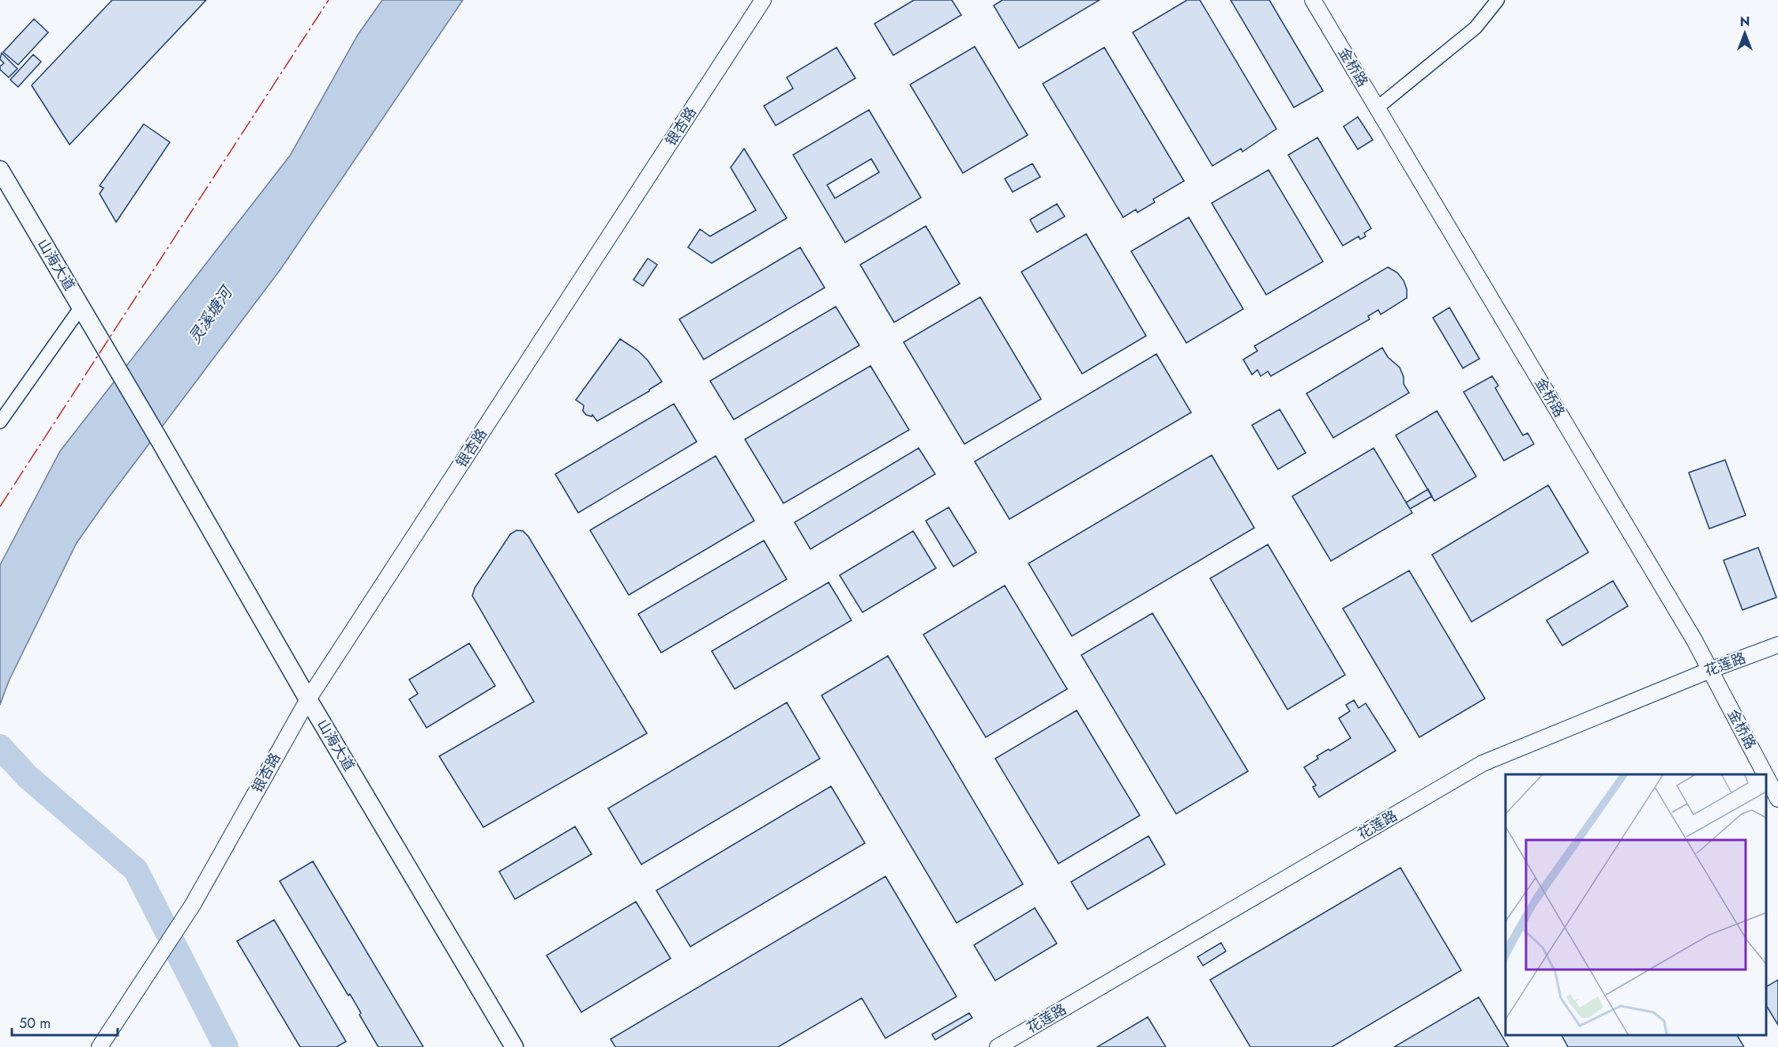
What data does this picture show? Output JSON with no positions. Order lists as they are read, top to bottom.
{
  "streets": {
    "main road": ["山海大道"],
    "street": ["金桥路", "银杏路", "花莲路"]
  },
  "crossings": [
    ["金桥路", "花莲路"],
    ["银杏路", "山海大道"]
  ],
  "water": ["灵溪塘河"],
  "scale_bar": "50 m",
  "north": "top"
}
